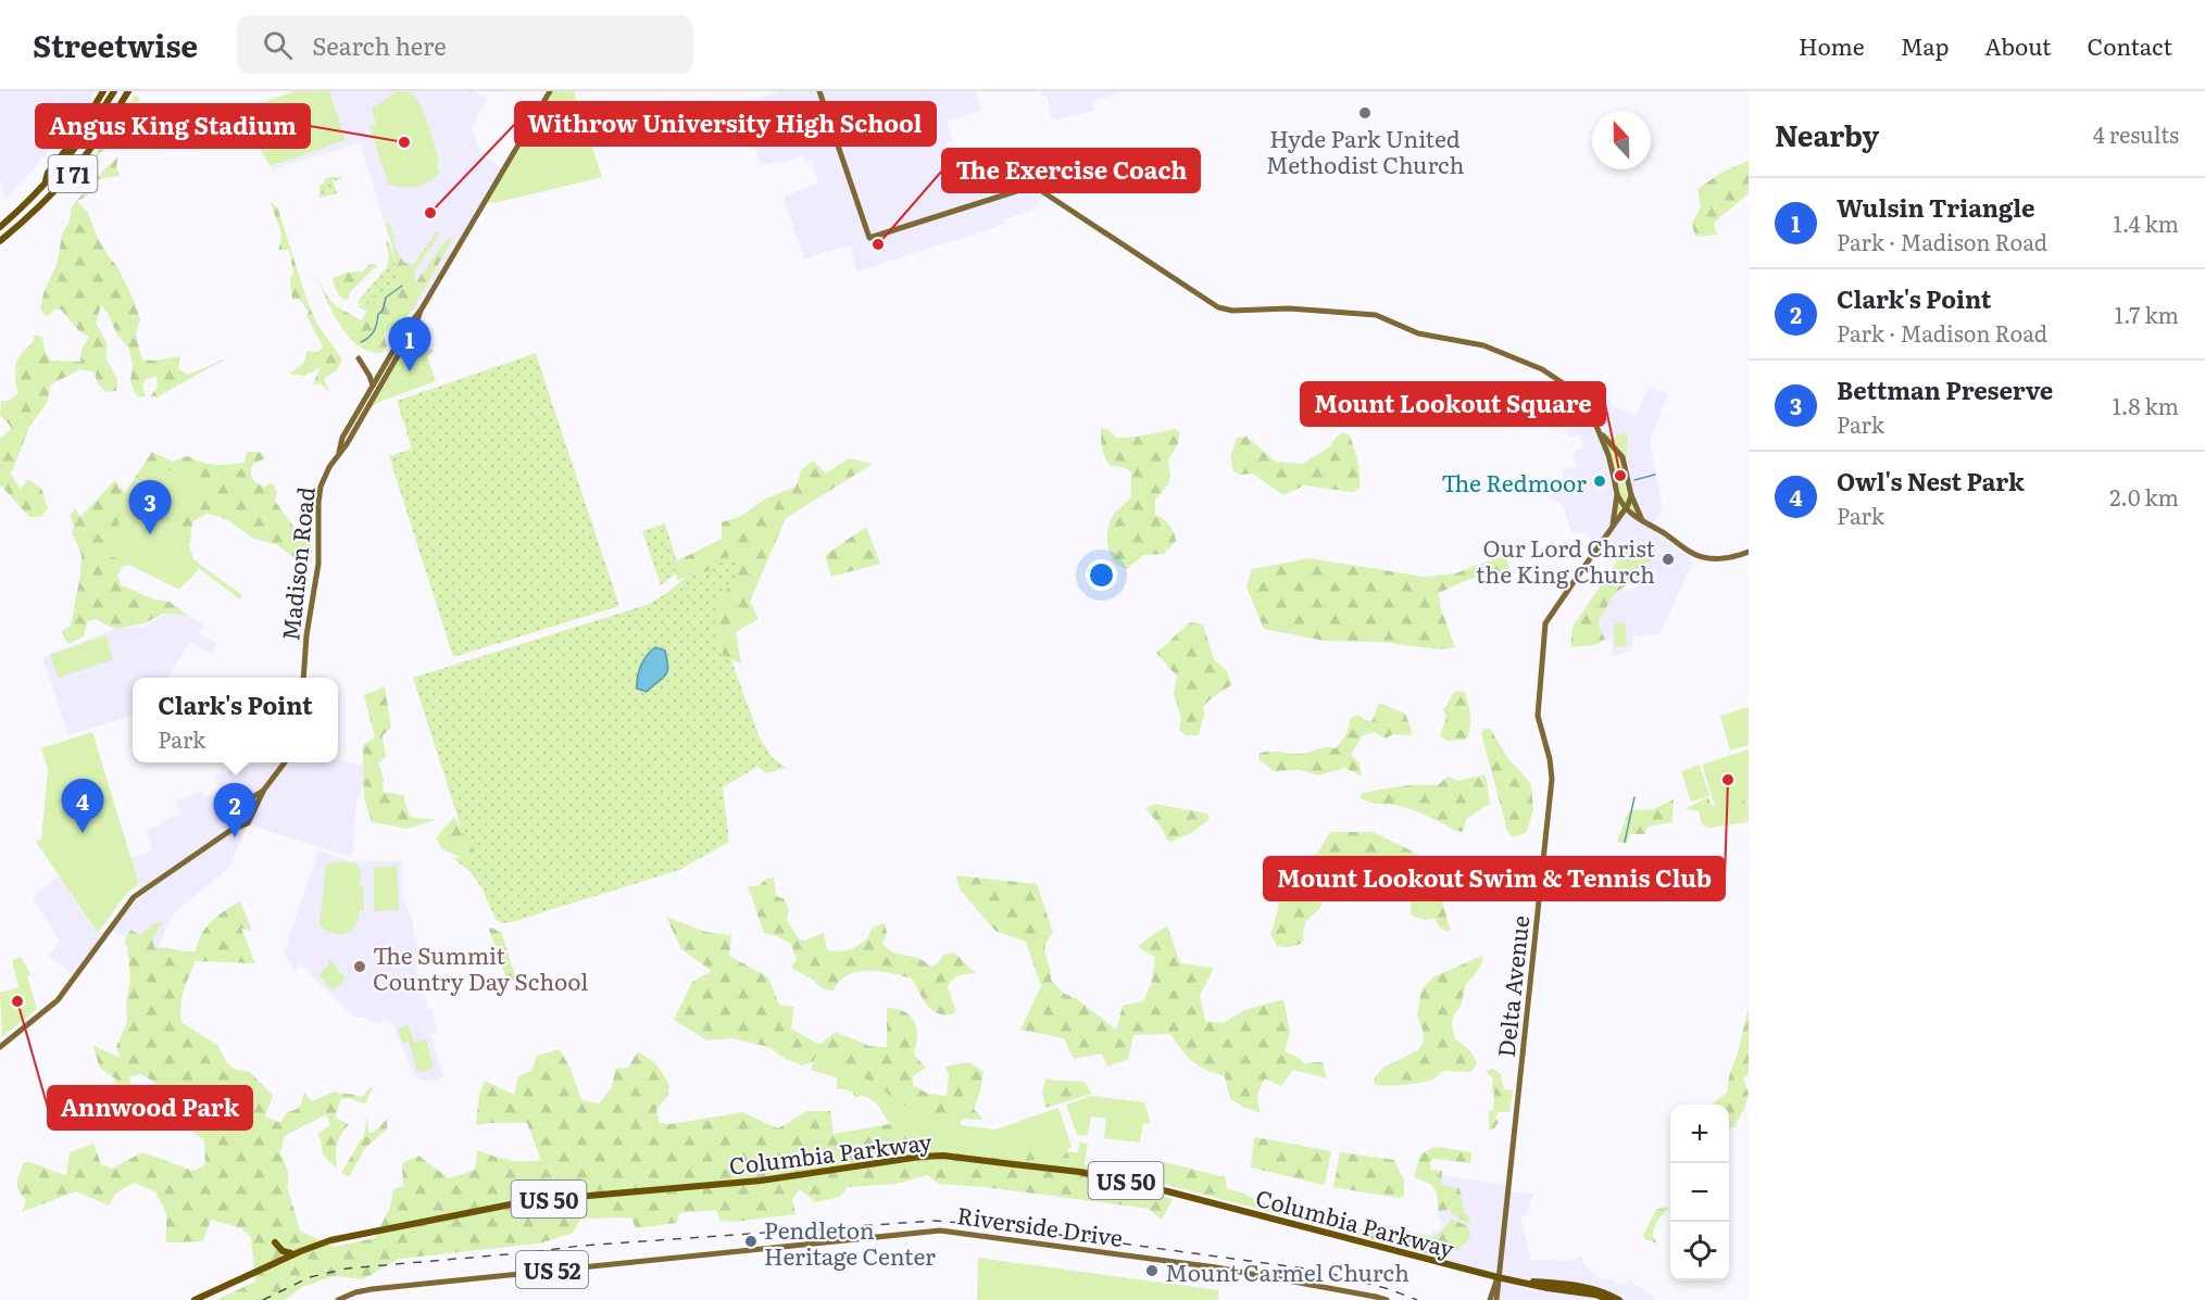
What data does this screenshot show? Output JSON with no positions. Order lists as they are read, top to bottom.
{
  "streets": {
    "highway": ["I 71", "Columbia Parkway", "US 50"],
    "main road": [
      "Madison Road",
      "Delta Avenue",
      "Riverside Drive",
      "US 52"
    ]
  },
  "crossings": [
    ["Delta Avenue", "Columbia Parkway"]
  ],
  "places": [
    "Hyde Park United Methodist Church",
    "Angus King Stadium",
    "Withrow University High School",
    "The Exercise Coach",
    "Mount Lookout Square",
    "The Redmoor",
    "Our Lord Christ the King Church",
    "Mount Lookout Swim & Tennis Club",
    "The Summit Country Day School",
    "Annwood Park",
    "Pendleton Heritage Center",
    "Mount Carmel Church"
  ],
  "north": "top",
  "page": {
    "header": "Streetwise",
    "search": "Search here",
    "nav": [
      "Home",
      "Map",
      "About",
      "Contact"
    ],
    "heading": ["Nearby", "4 results"],
    "list": [
      {
        "mark": "1",
        "name": "Wulsin Triangle",
        "note": "Park · Madison Road",
        "value": "1.4 km"
      },
      {
        "mark": "2",
        "name": "Clark's Point",
        "note": "Park · Madison Road",
        "value": "1.7 km"
      },
      {
        "mark": "3",
        "name": "Bettman Preserve",
        "note": "Park",
        "value": "1.8 km"
      },
      {
        "mark": "4",
        "name": "Owl's Nest Park",
        "note": "Park",
        "value": "2.0 km"
      }
    ],
    "pins": [
      "1",
      "3",
      "4",
      "2"
    ],
    "popup": ["Clark's Point", "Park"],
    "map_buttons": ["+", "−"]
  }
}
